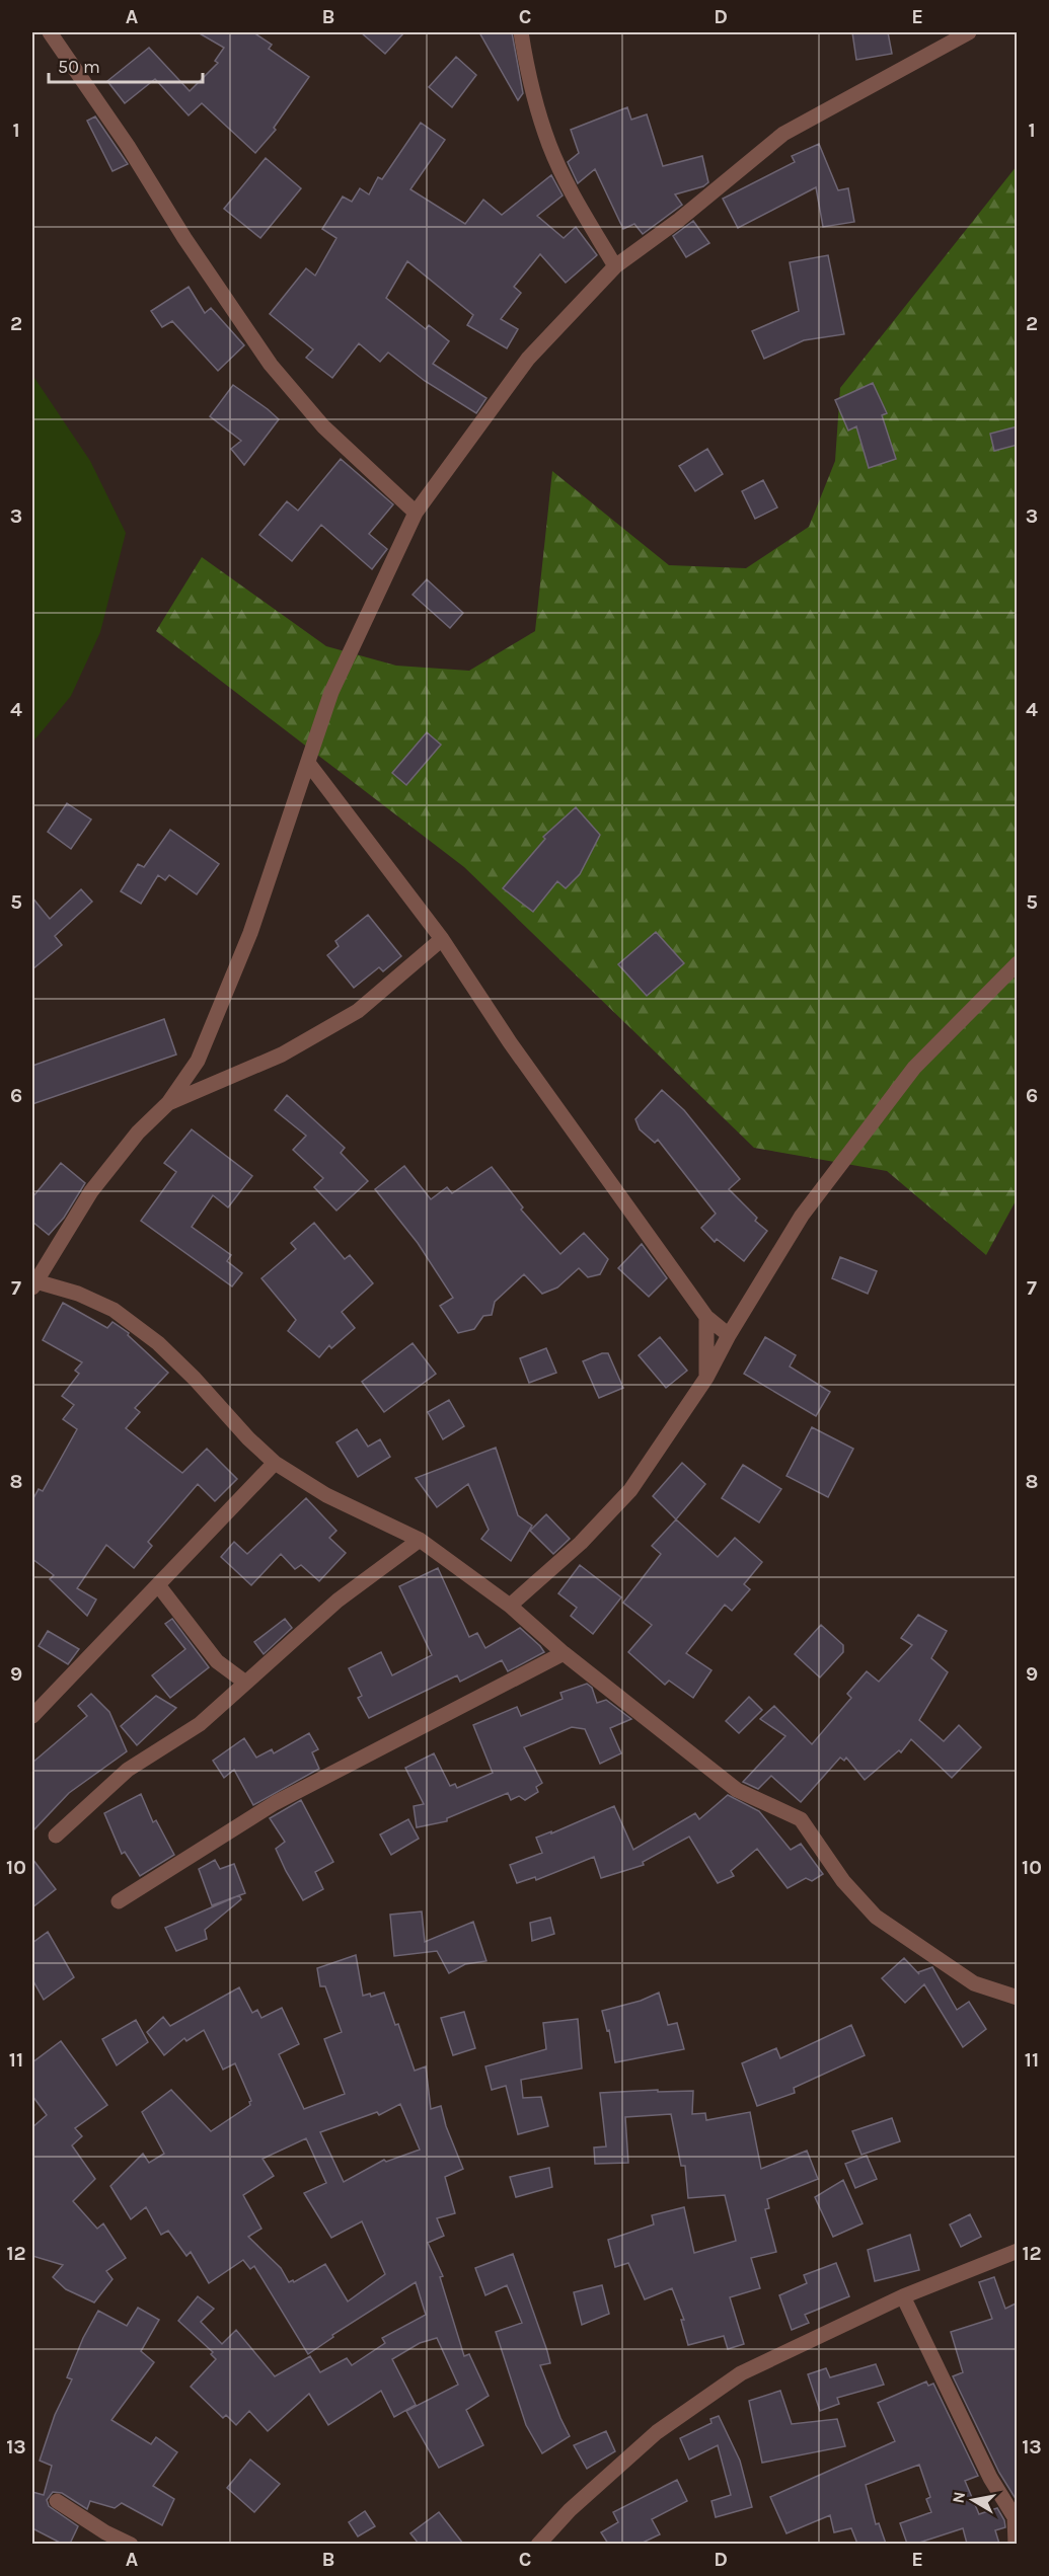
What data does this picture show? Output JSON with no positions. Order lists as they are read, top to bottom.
{
  "scale_bar": "50 m",
  "north": "left",
  "grid": {
    "columns": [
      "A",
      "B",
      "C",
      "D",
      "E"
    ],
    "rows": [
      "1",
      "2",
      "3",
      "4",
      "5",
      "6",
      "7",
      "8",
      "9",
      "10",
      "11",
      "12",
      "13"
    ]
  }
}
